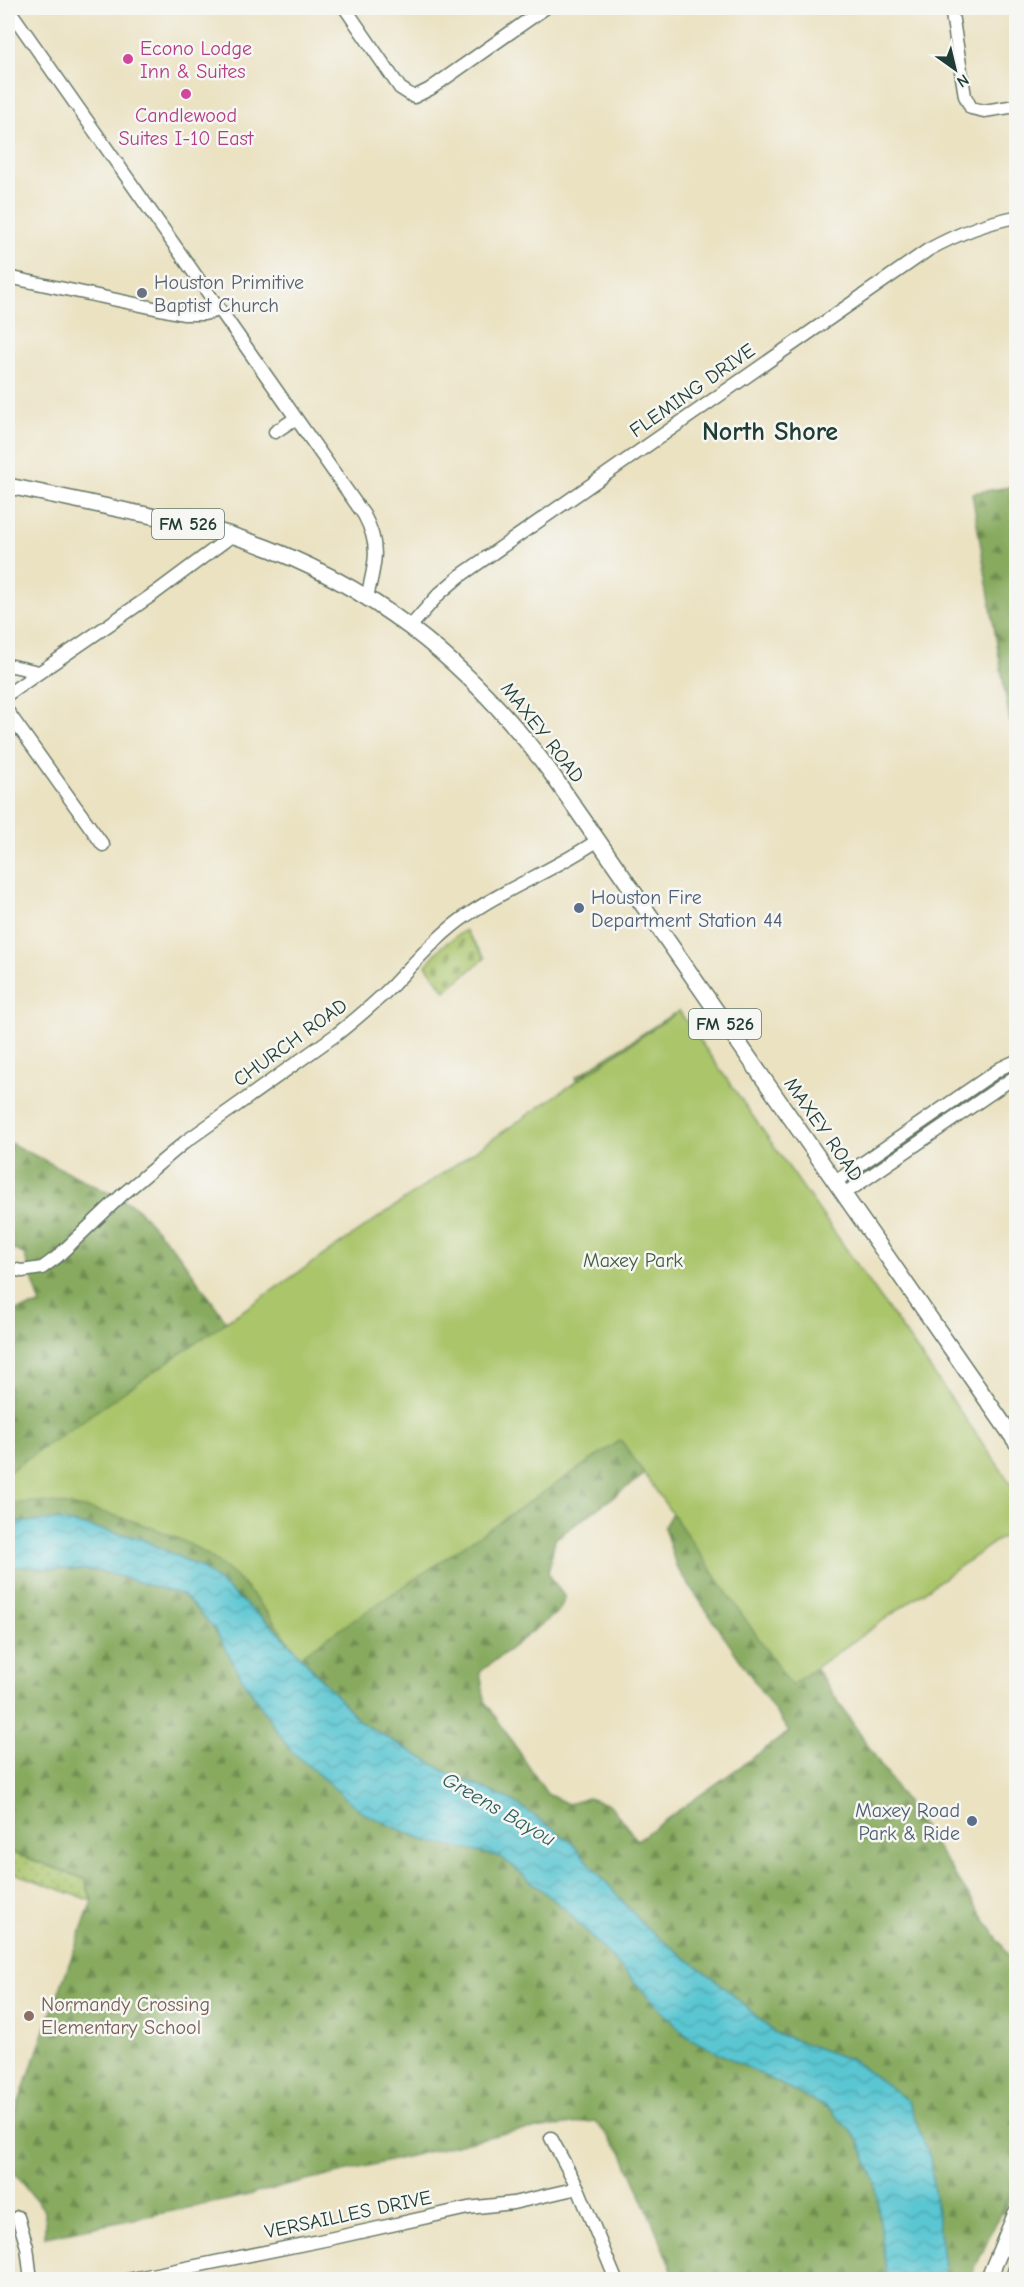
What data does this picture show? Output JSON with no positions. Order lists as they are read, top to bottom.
{
  "streets": {
    "main road": ["FM 526", "MAXEY ROAD"],
    "street": ["FLEMING DRIVE", "CHURCH ROAD", "VERSAILLES DRIVE"]
  },
  "crossings": [
    ["FLEMING DRIVE", "MAXEY ROAD"],
    ["FM 526", "MAXEY ROAD"],
    ["MAXEY ROAD", "CHURCH ROAD"]
  ],
  "districts": ["North Shore"],
  "water": ["Greens Bayou"],
  "parks": ["Maxey Park"],
  "places": [
    "Econo Lodge Inn & Suites",
    "Candlewood Suites I-10 East",
    "Houston Primitive Baptist Church",
    "Houston Fire Department Station 44",
    "Maxey Road Park & Ride",
    "Normandy Crossing Elementary School"
  ],
  "north": "bottom right"
}
